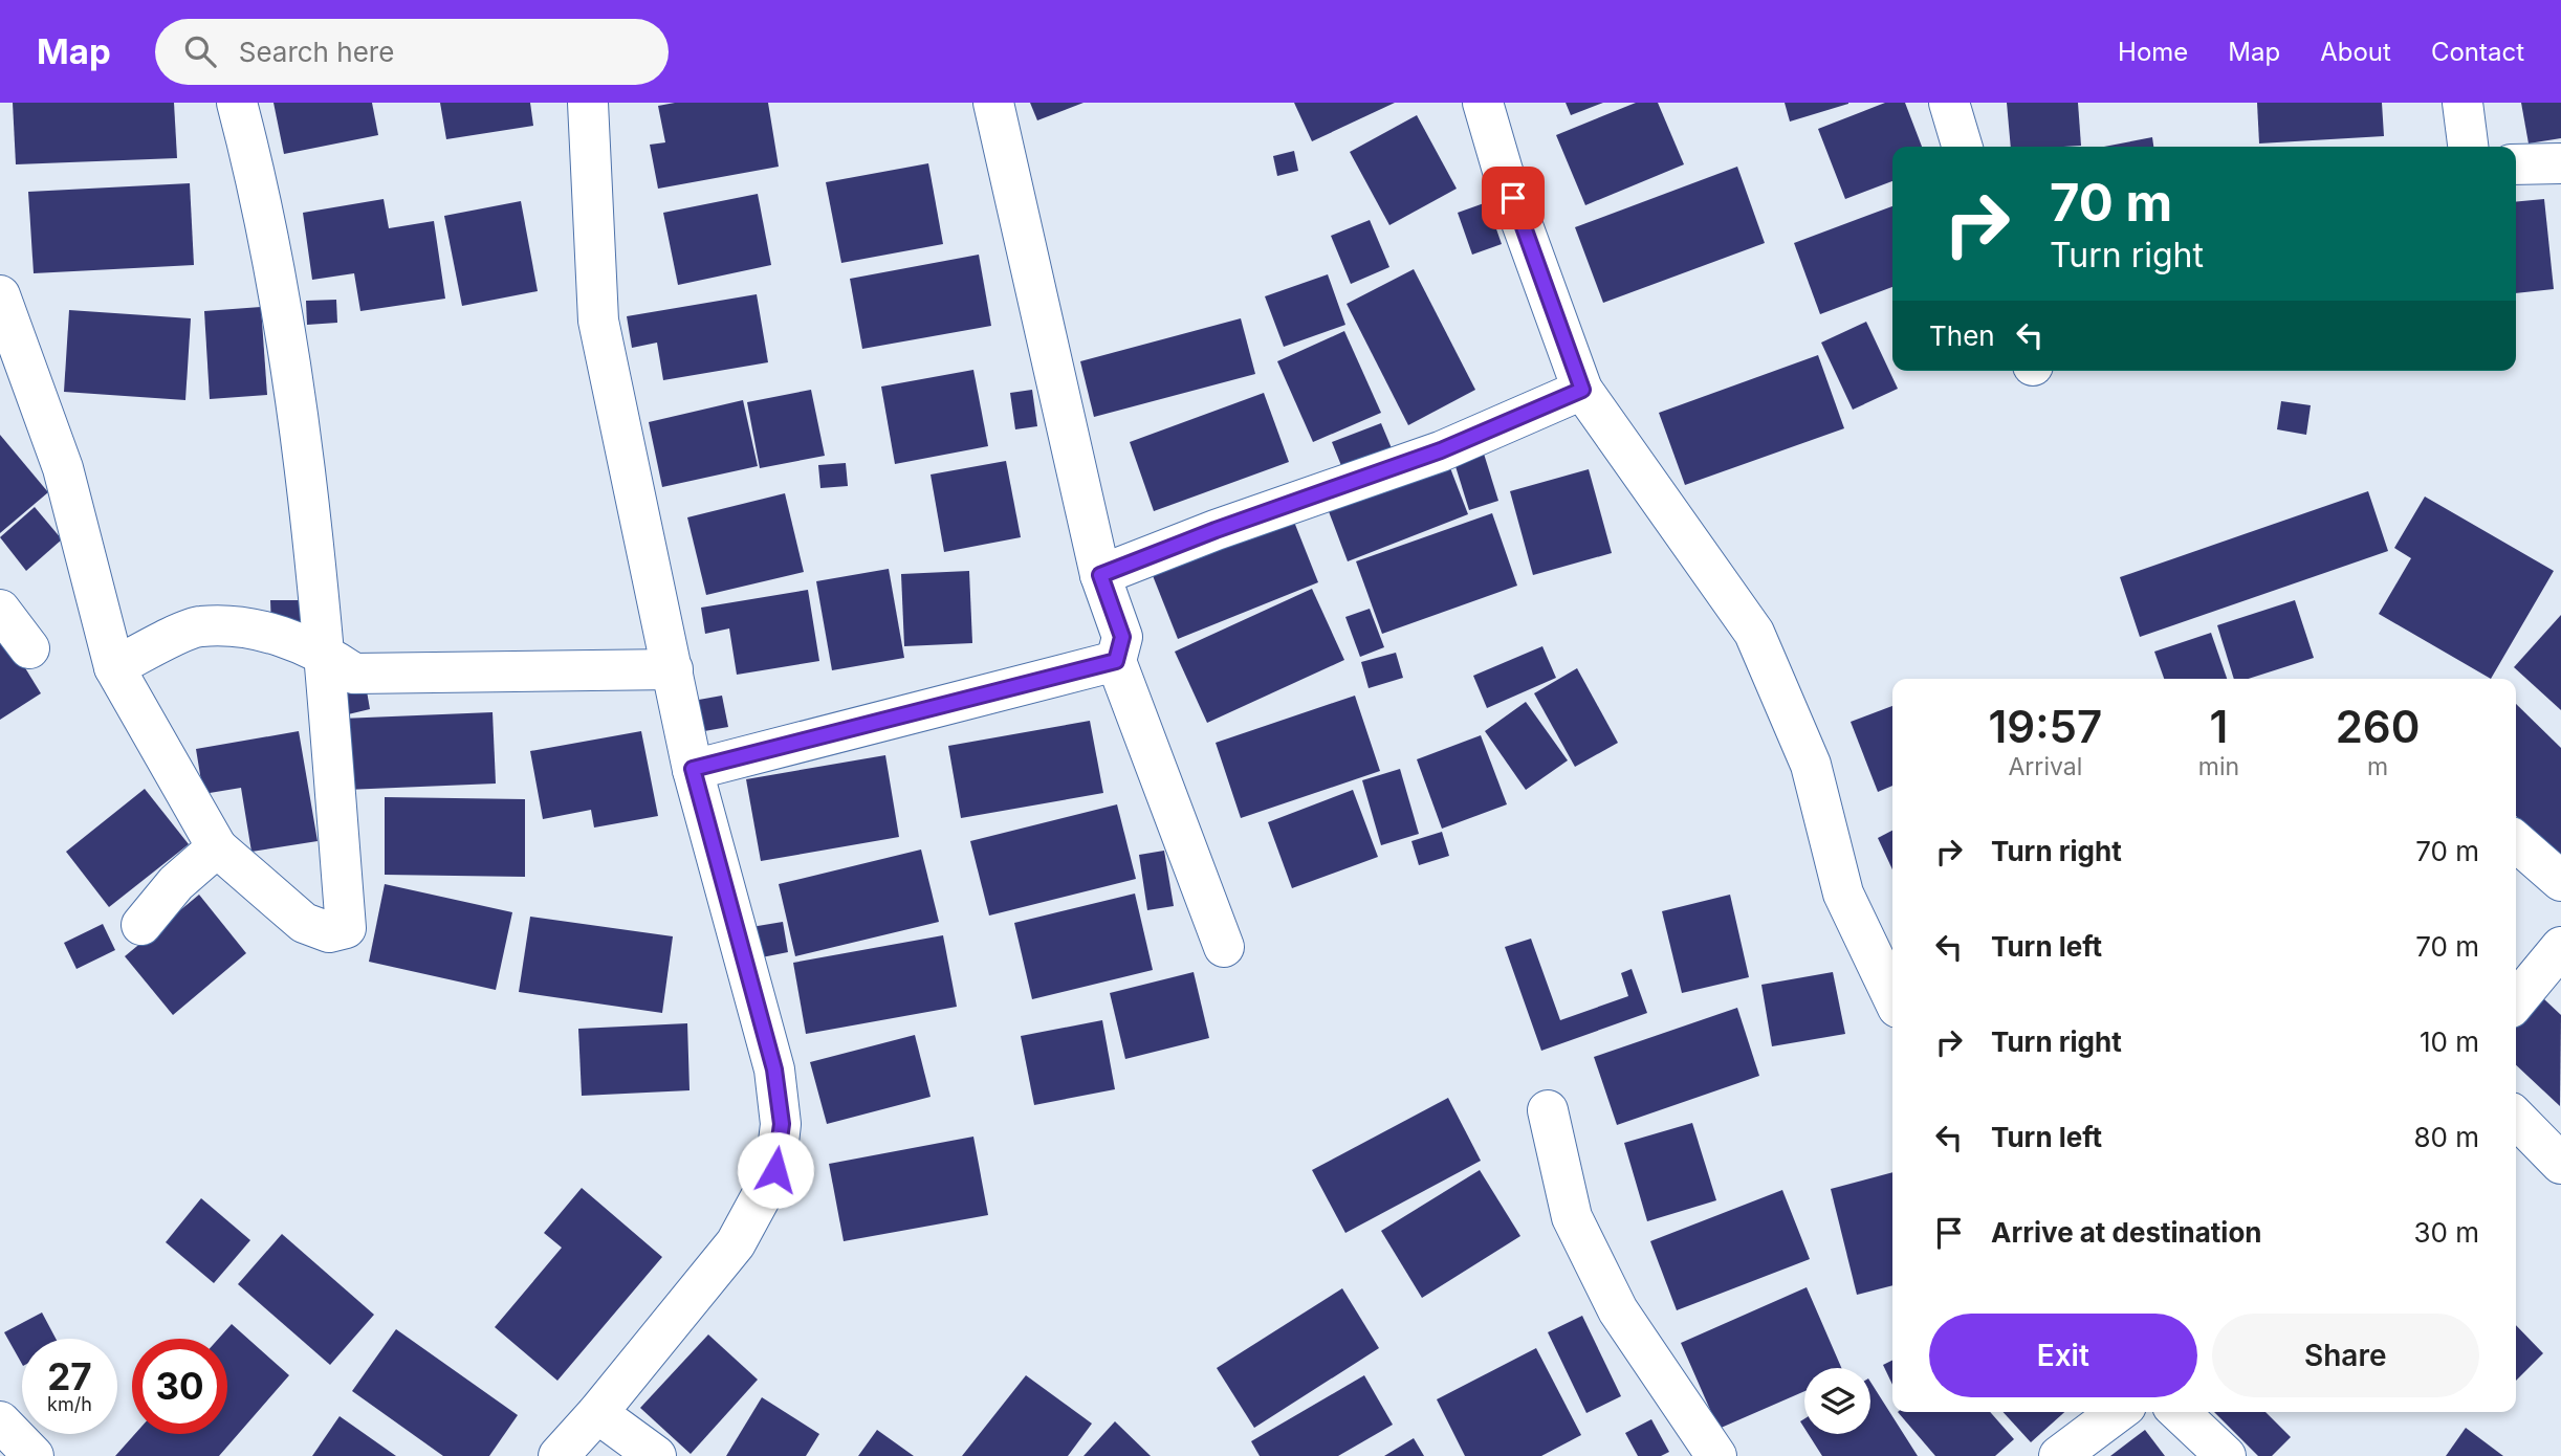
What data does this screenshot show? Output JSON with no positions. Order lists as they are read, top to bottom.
{
  "page": {
    "header": "Map",
    "search": "Search here",
    "nav": [
      "Home",
      "Map",
      "About",
      "Contact"
    ],
    "turn": ["70 m", "Turn right"],
    "then": "Then",
    "eta": [
      "19:57",
      "Arrival",
      "1",
      "min",
      "260",
      "m"
    ],
    "list": [
      {
        "name": "Turn right",
        "value": "70 m"
      },
      {
        "name": "Turn left",
        "value": "70 m"
      },
      {
        "name": "Turn right",
        "value": "10 m"
      },
      {
        "name": "Turn left",
        "value": "80 m"
      },
      {
        "name": "Arrive at destination",
        "value": "30 m"
      }
    ],
    "buttons": ["Exit", "Share"],
    "speed": "27 km/h",
    "limit": "30"
  }
}
